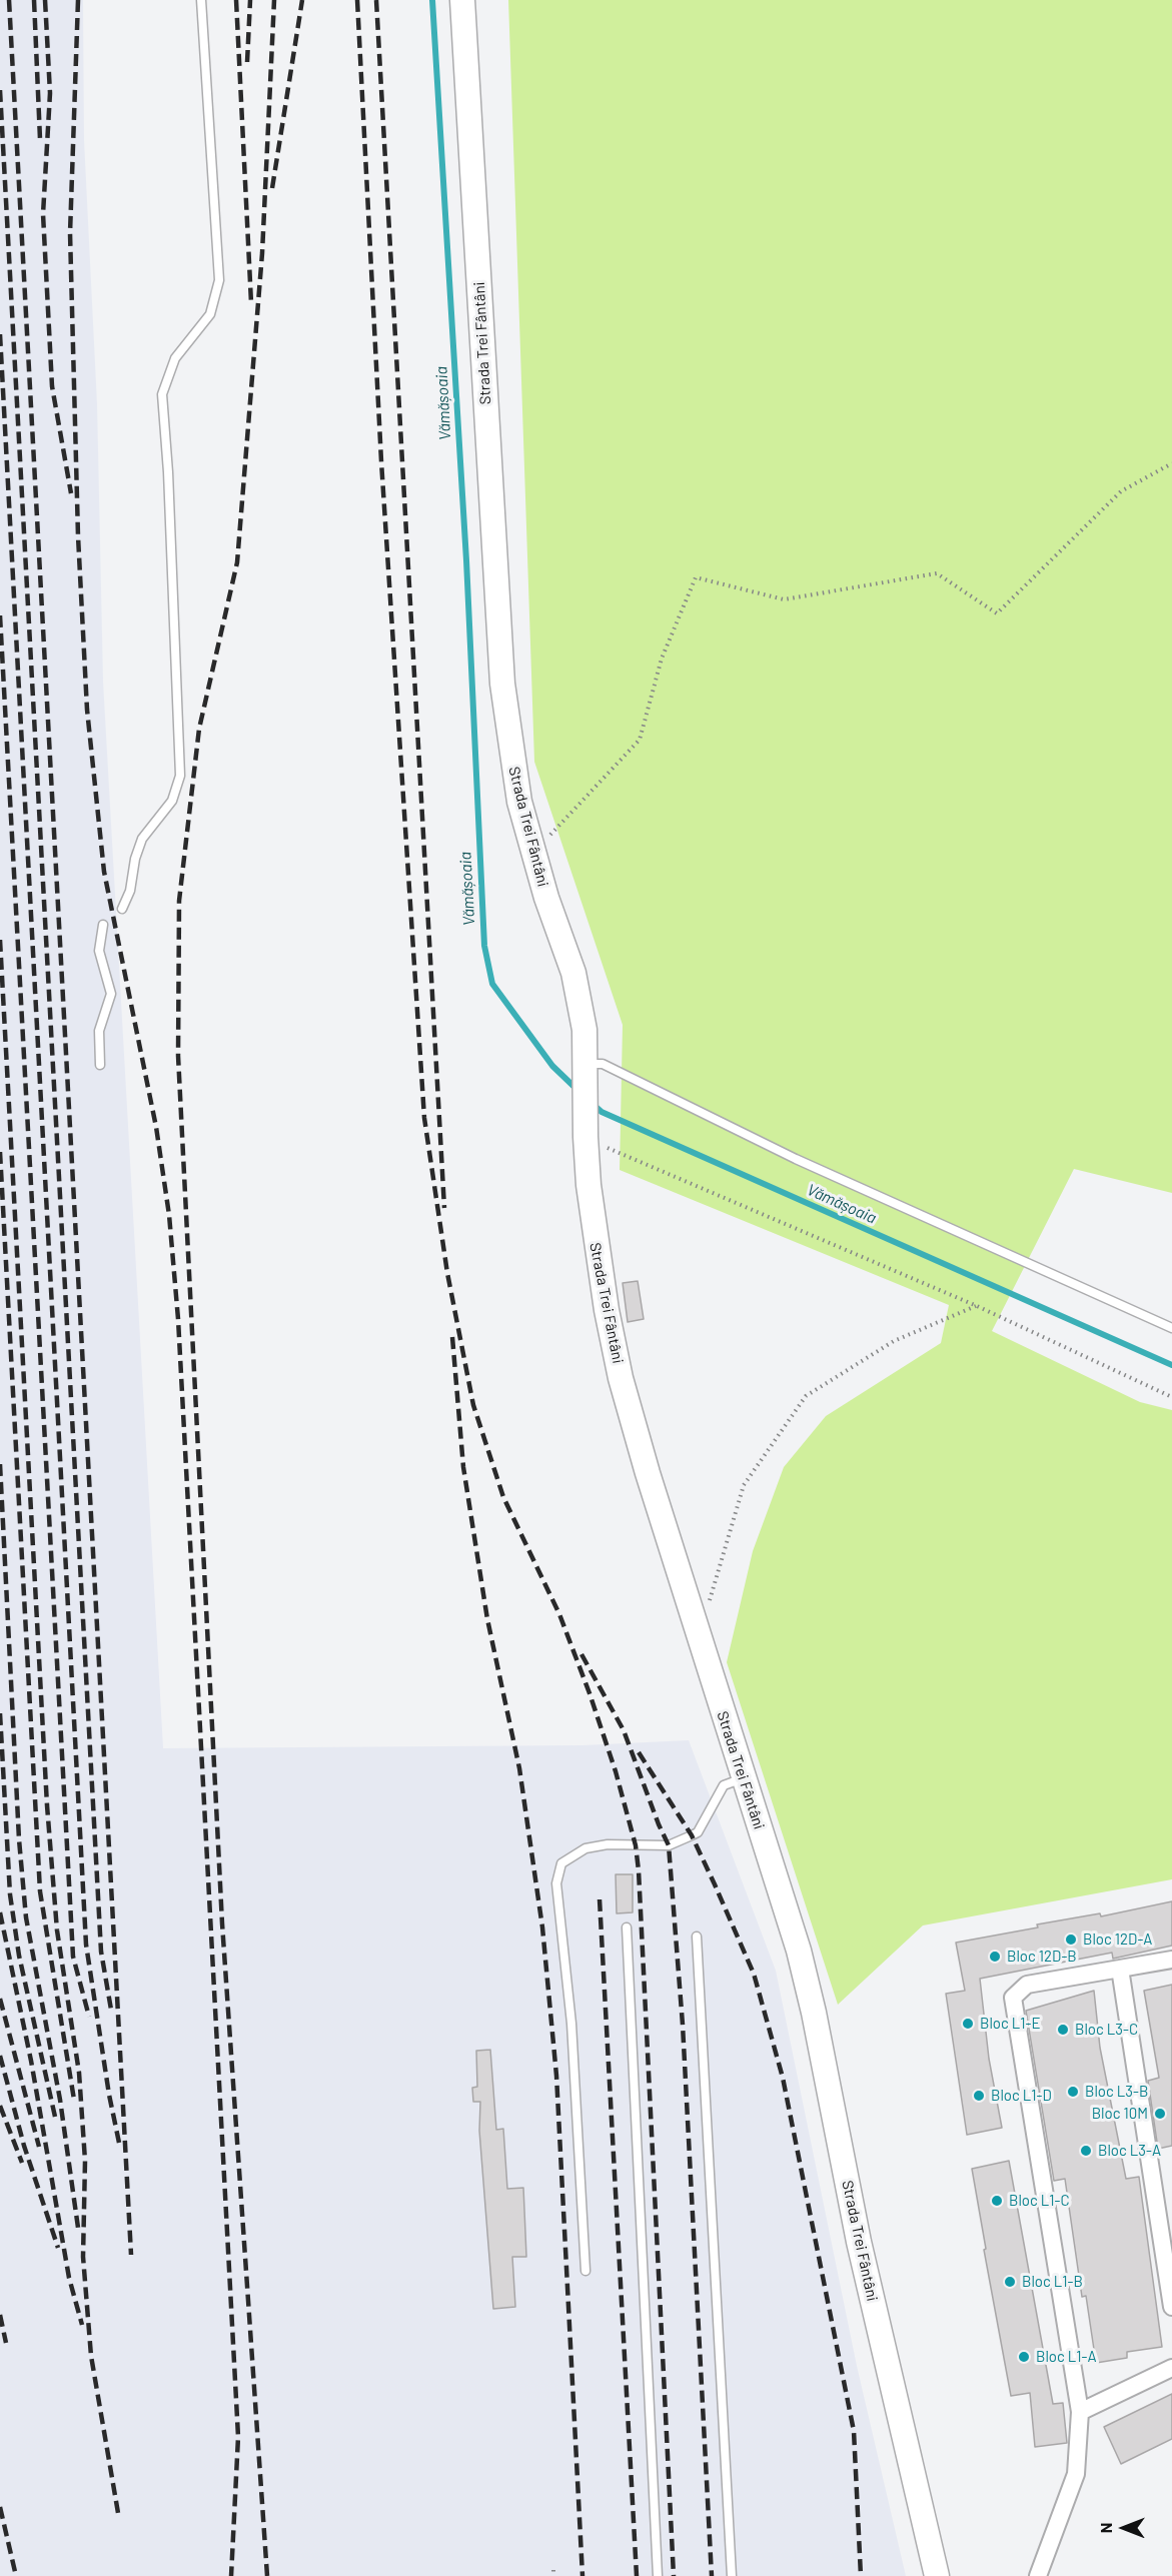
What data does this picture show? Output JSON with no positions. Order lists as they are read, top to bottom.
{
  "streets": {
    "main road": ["Strada Trei Fântâni"]
  },
  "water": ["Vămășoaia"],
  "places": [
    "Bloc 12D-A",
    "Bloc 12D-B",
    "Bloc L1-E",
    "Bloc L3-C",
    "Bloc L3-B",
    "Bloc L1-D",
    "Bloc 10M",
    "Bloc L3-A",
    "Bloc L1-C",
    "Bloc L1-B",
    "Bloc L1-A"
  ],
  "north": "left"
}
